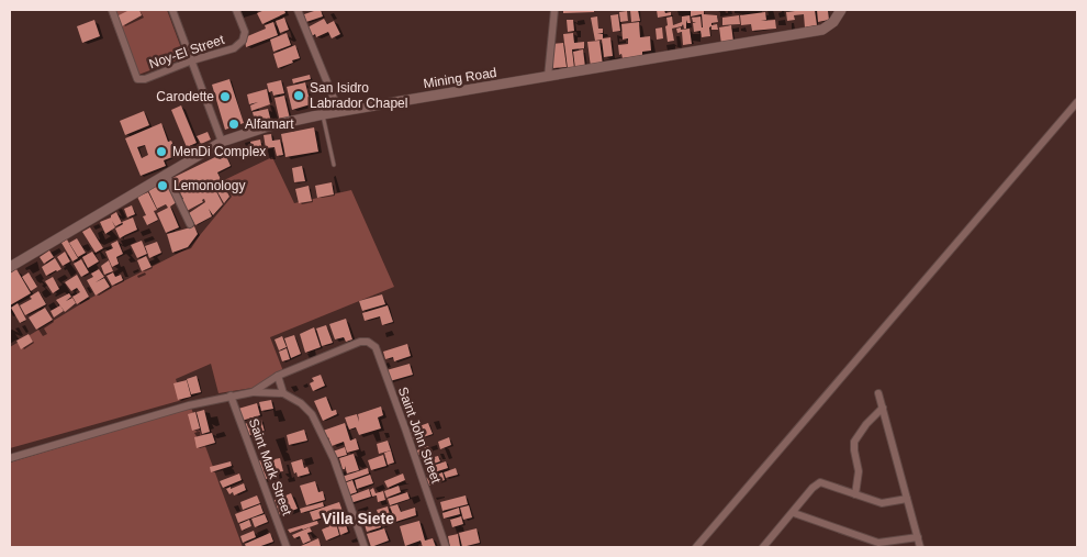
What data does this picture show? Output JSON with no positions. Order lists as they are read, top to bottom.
{
  "streets": {
    "street": [
      "Noy-El Street",
      "Mining Road",
      "Saint John Street",
      "Saint Mark Street"
    ]
  },
  "districts": ["Villa Siete"],
  "places": [
    "San Isidro Labrador Chapel",
    "Carodette",
    "Alfamart",
    "MenDi Complex",
    "Lemonology"
  ]
}
